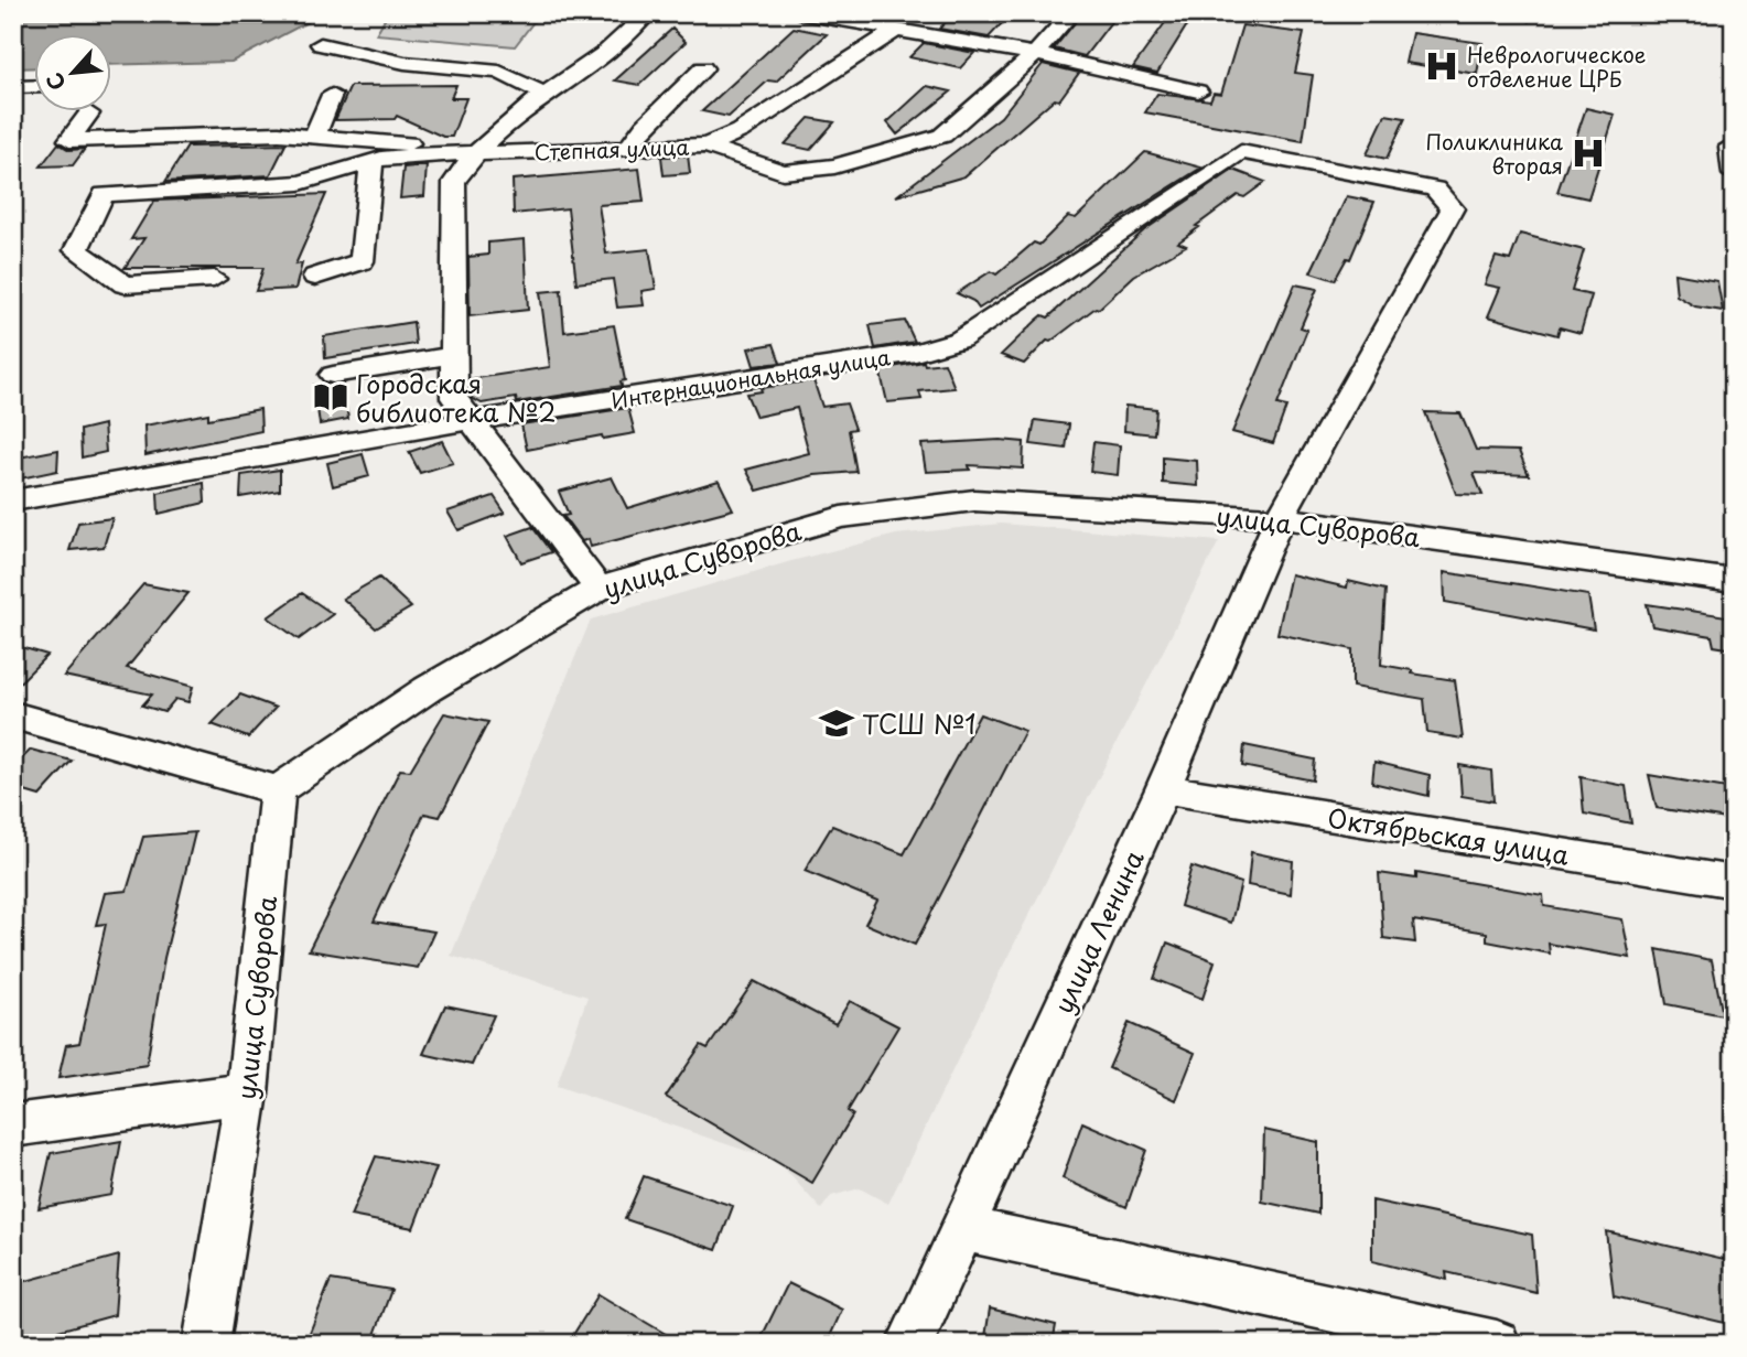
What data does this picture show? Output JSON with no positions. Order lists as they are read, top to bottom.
{
  "streets": {
    "street": [
      "Степная улица",
      "Интернациональная улица",
      "улица Суворова",
      "Октябрьская улица",
      "улица Ленина"
    ]
  },
  "crossings": [
    ["Интернациональная улица", "улица Ленина"],
    ["улица Суворова", "улица Ленина"],
    ["Октябрьская улица", "улица Ленина"]
  ],
  "places": {
    "hospital": ["Неврологическое отделение ЦРБ", "Поликлиника вторая"],
    "library": ["Городская библиотека №2"],
    "school or university": ["ТСШ №1"]
  },
  "north": "bottom left"
}
